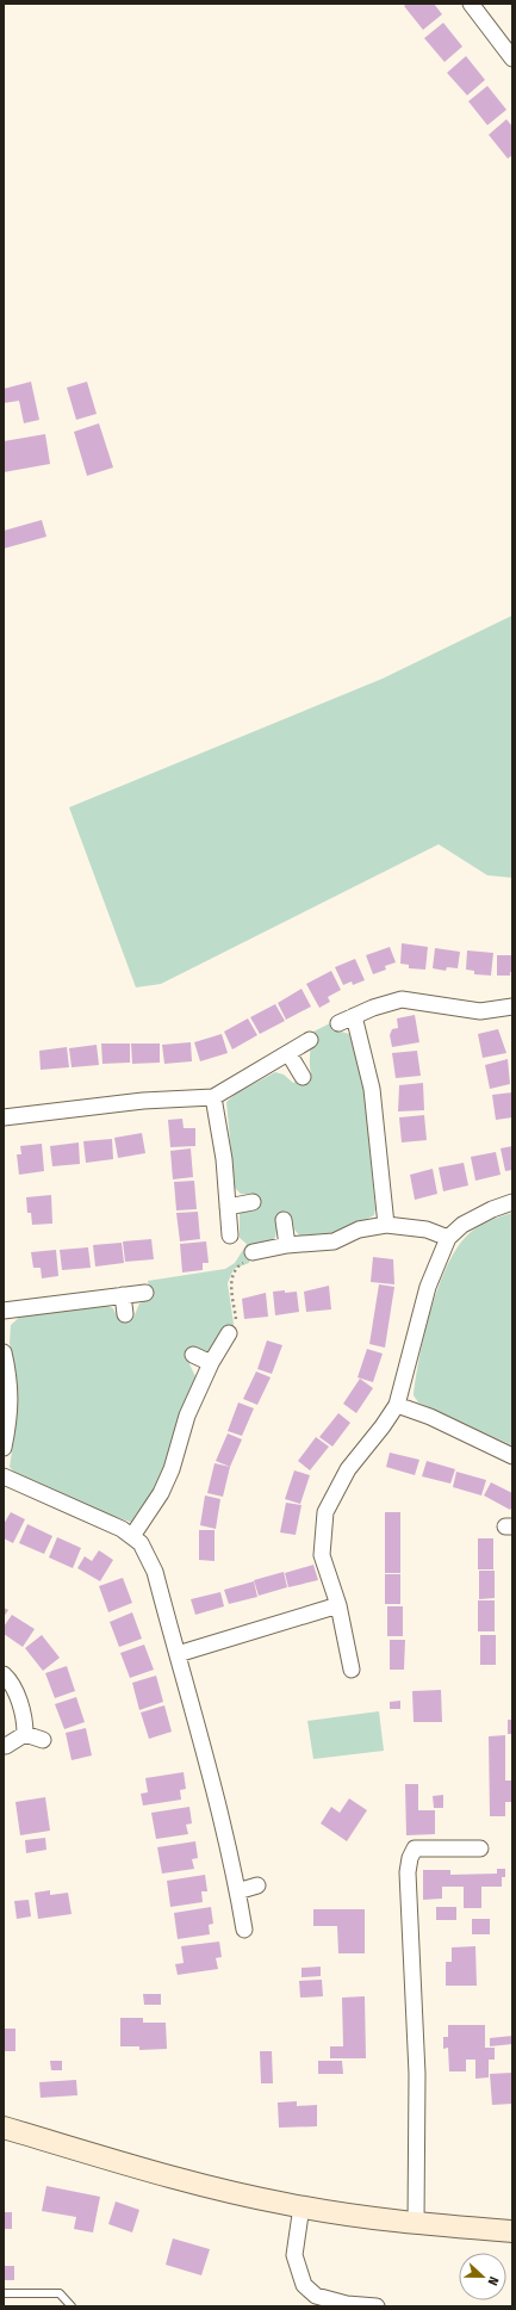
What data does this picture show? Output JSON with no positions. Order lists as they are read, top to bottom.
{
  "north": "right"
}
